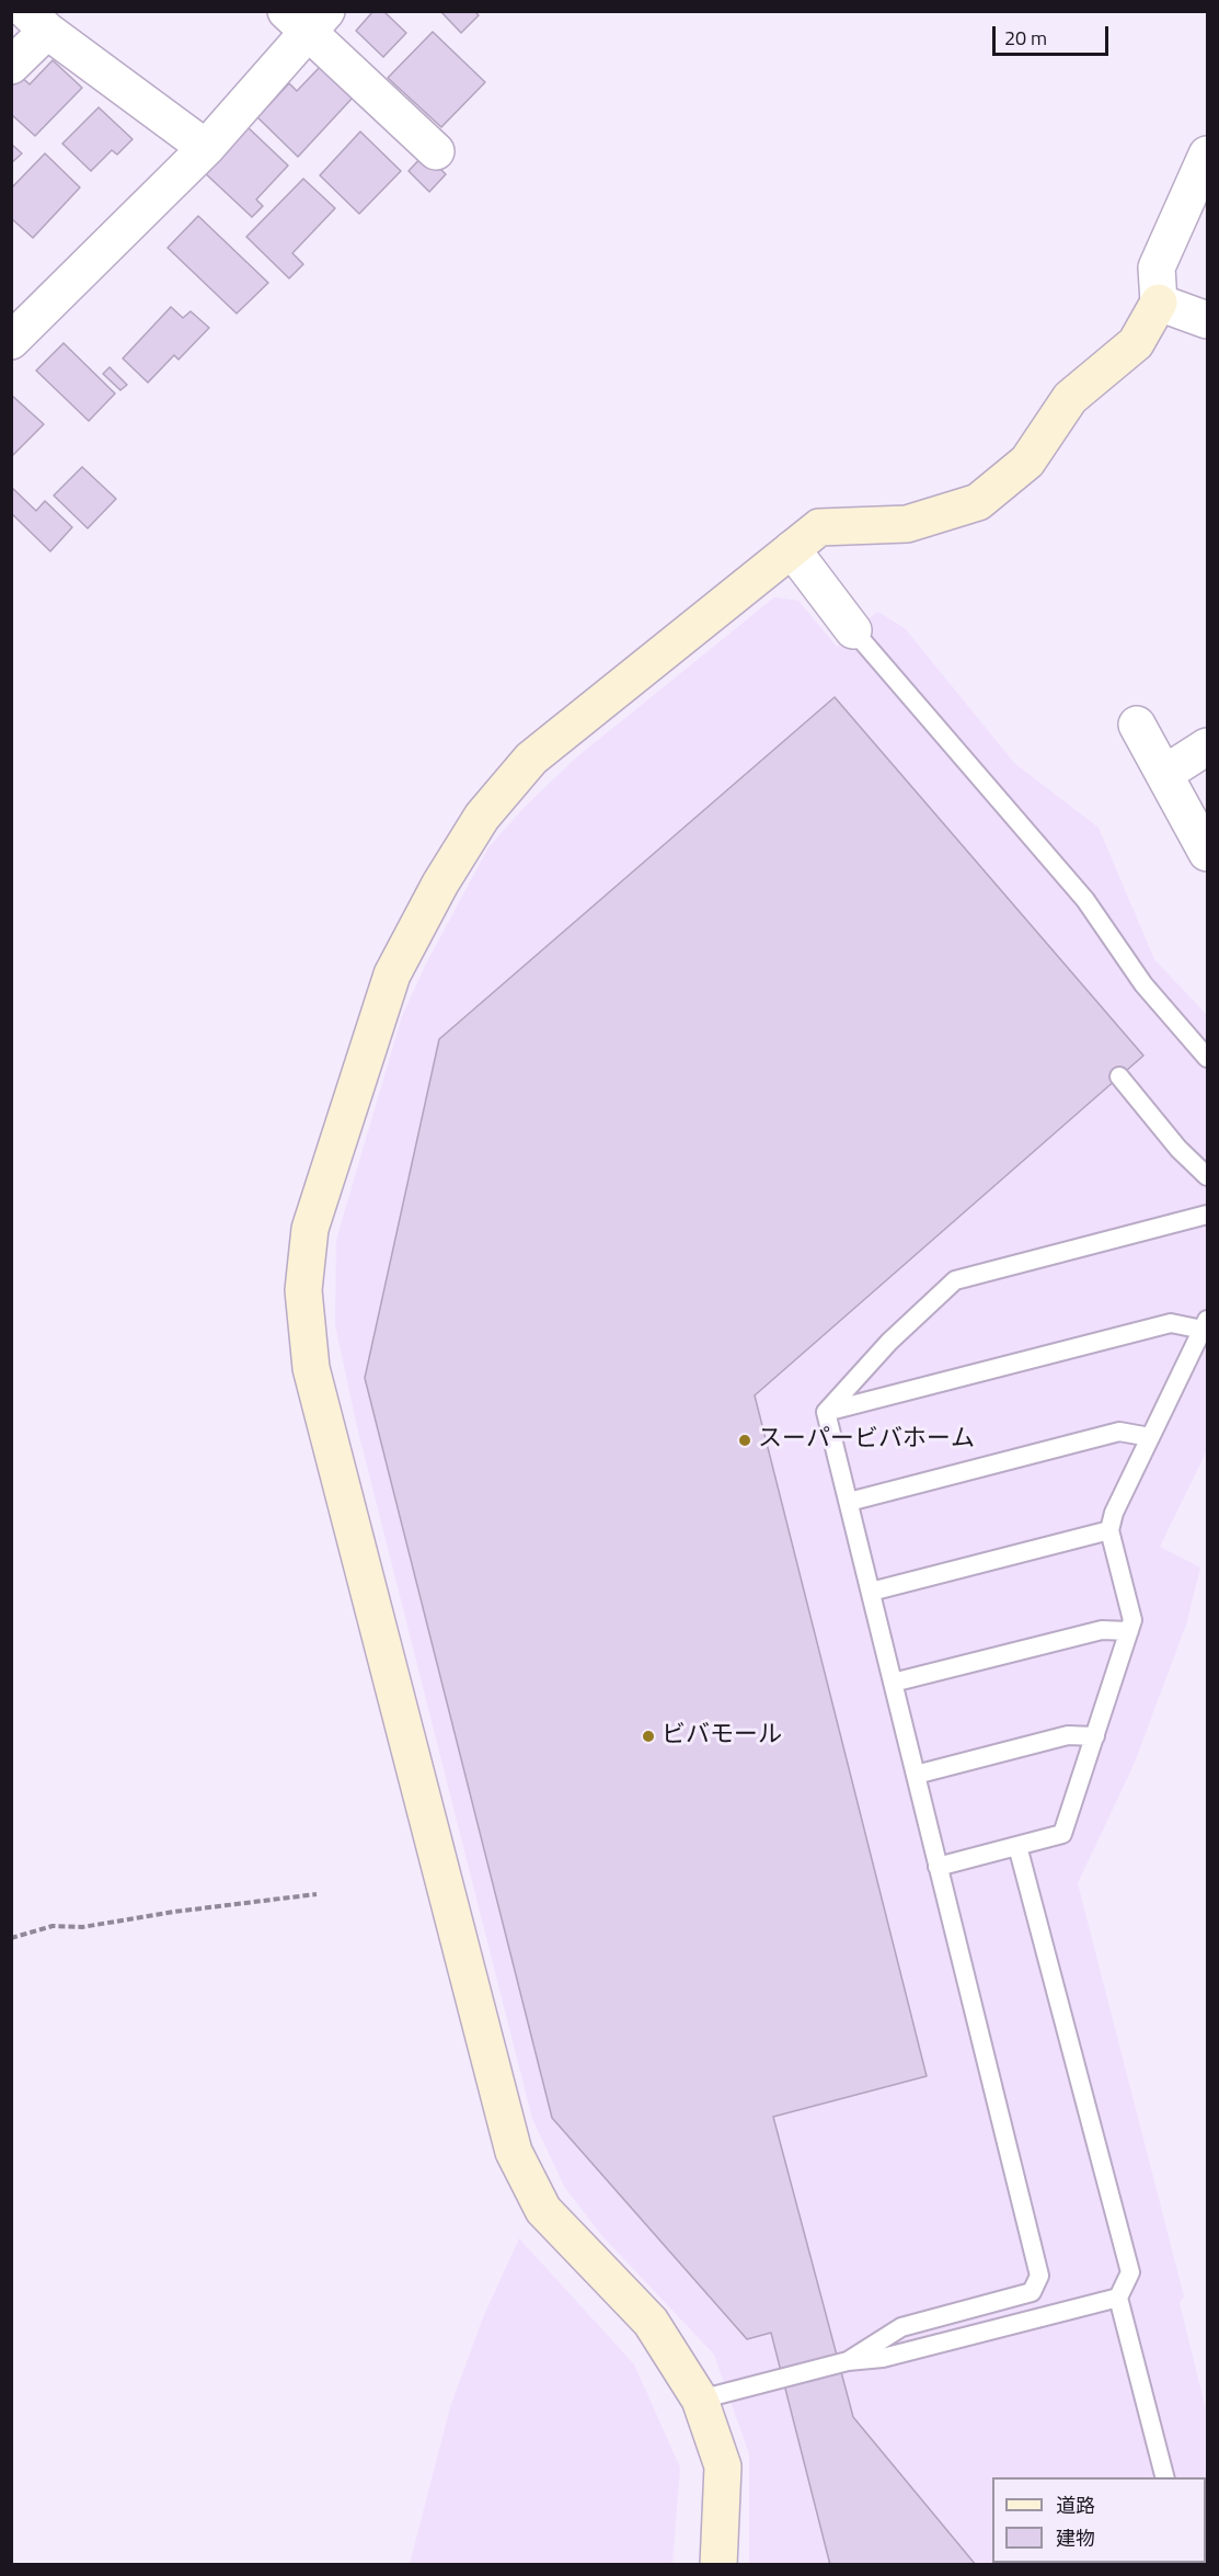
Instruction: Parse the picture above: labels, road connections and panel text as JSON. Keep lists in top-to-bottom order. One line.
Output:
{"places":["スーパービバホーム","ビバモール"],"legend":["道路","建物"],"scale_bar":"20 m"}
